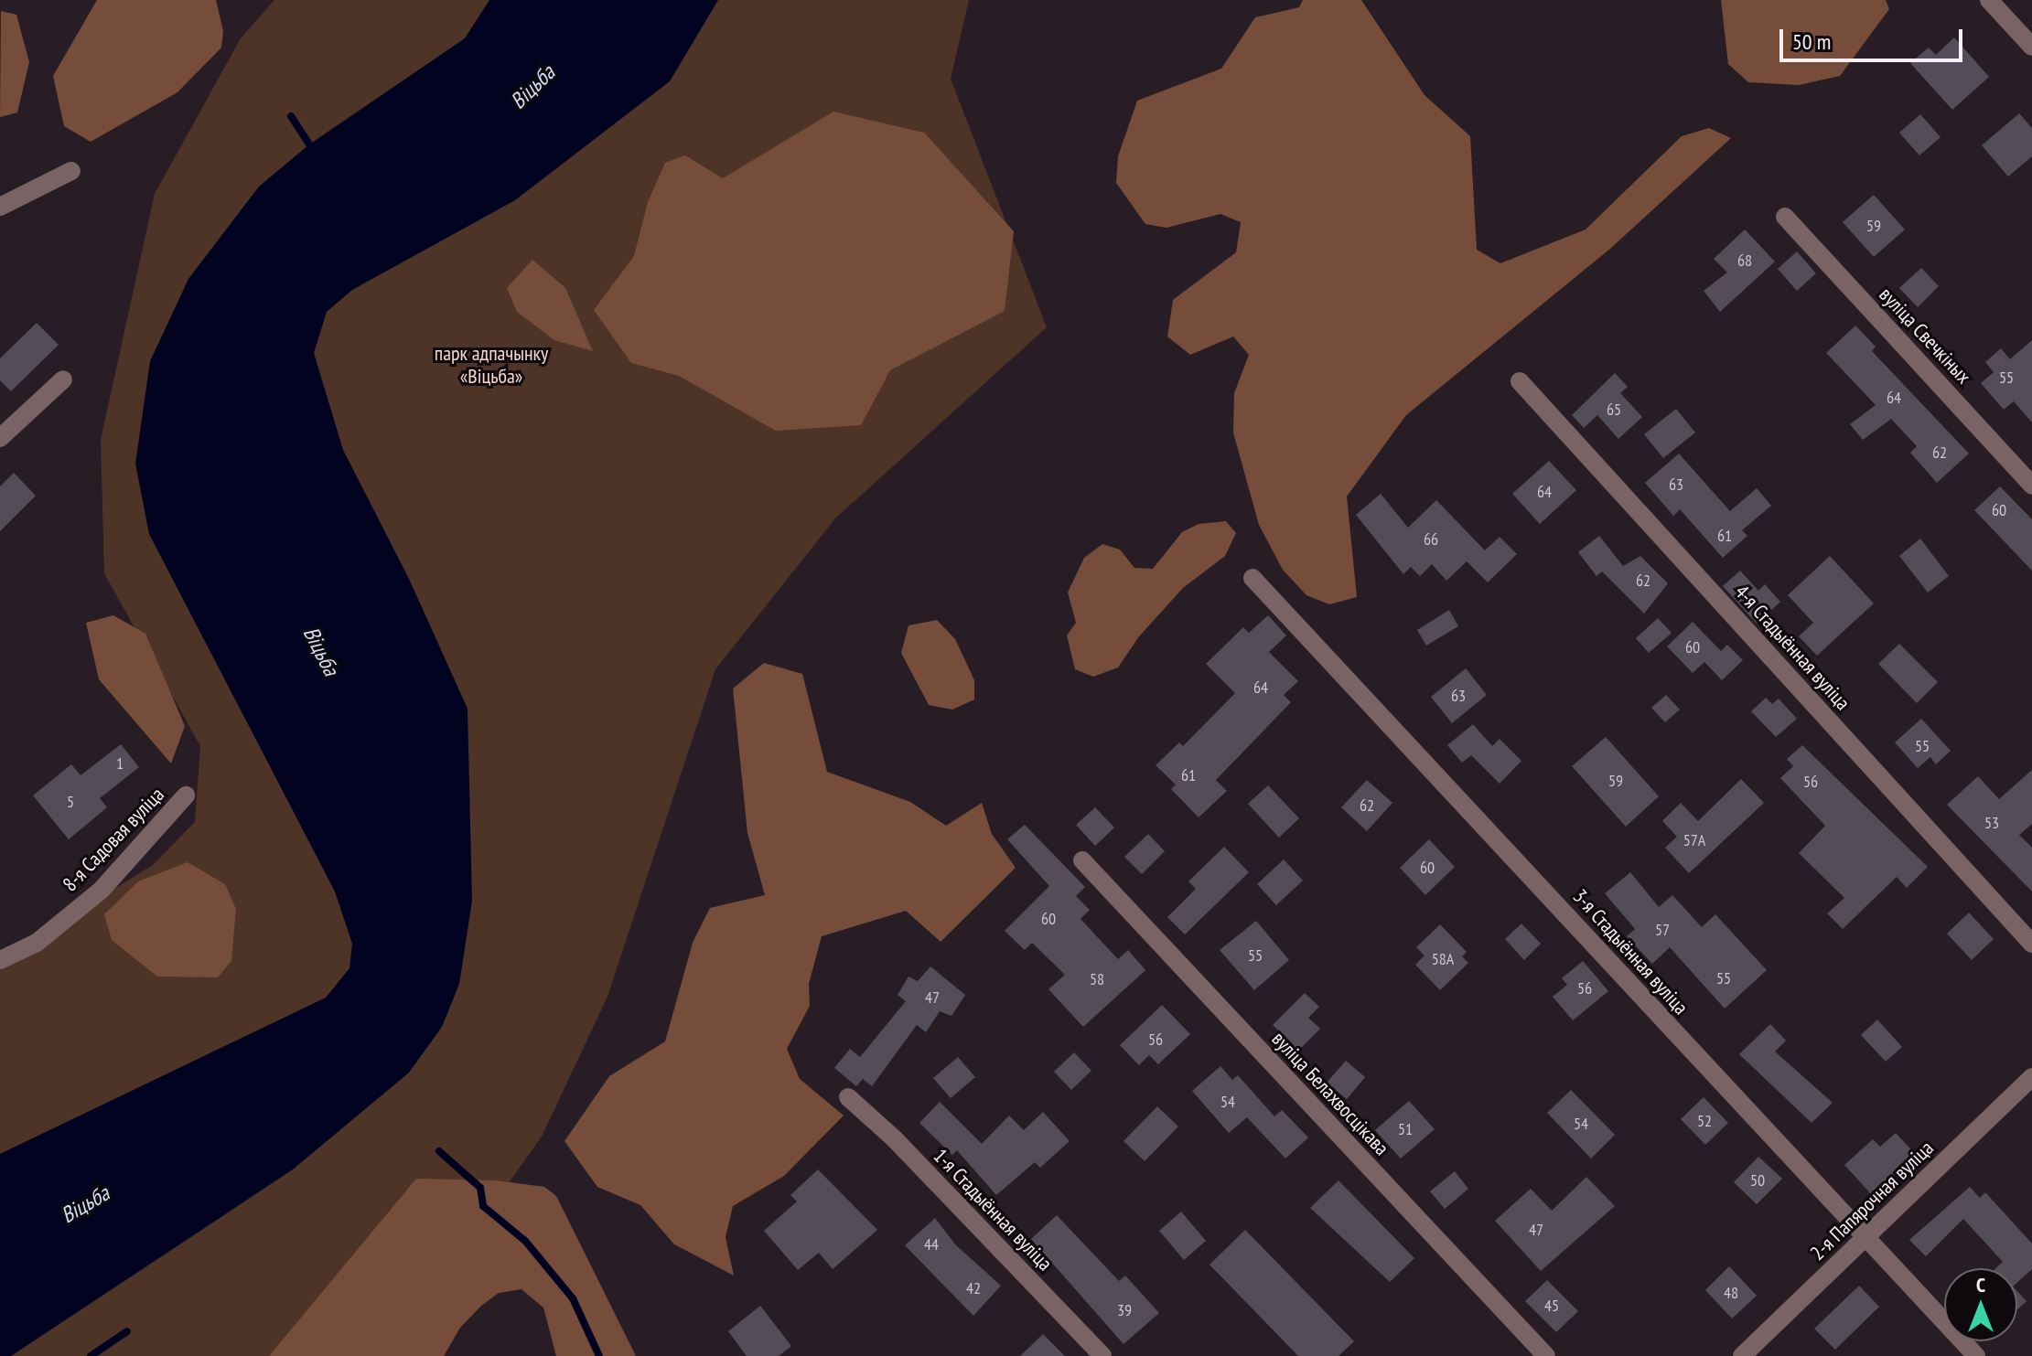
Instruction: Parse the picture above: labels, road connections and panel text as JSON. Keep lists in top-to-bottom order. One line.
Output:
{"streets":{"street":["вуліца Свечкіных","4-я Стадыённая вуліца","8-я Садовая вуліца","3-я Стадыённая вуліца","вуліца Белахвосцікава","2-я Папярочная вуліца","1-я Стадыённая вуліца"]},"crossings":[["3-я Стадыённая вуліца","2-я Папярочная вуліца"]],"water":["Віцьба"],"parks":["парк адпачынку «Віцьба»"],"house_numbers":["59","68","55","64","65","62","63","64","60","61","66","62","60","64","63","55","1","61","59","56","5","62","53","57А","60","60","57","55","58А","55","58","56","47","56","54","52","54","51","50","47","44","42","48","45","39"],"scale_bar":"50 m","north":"top"}
